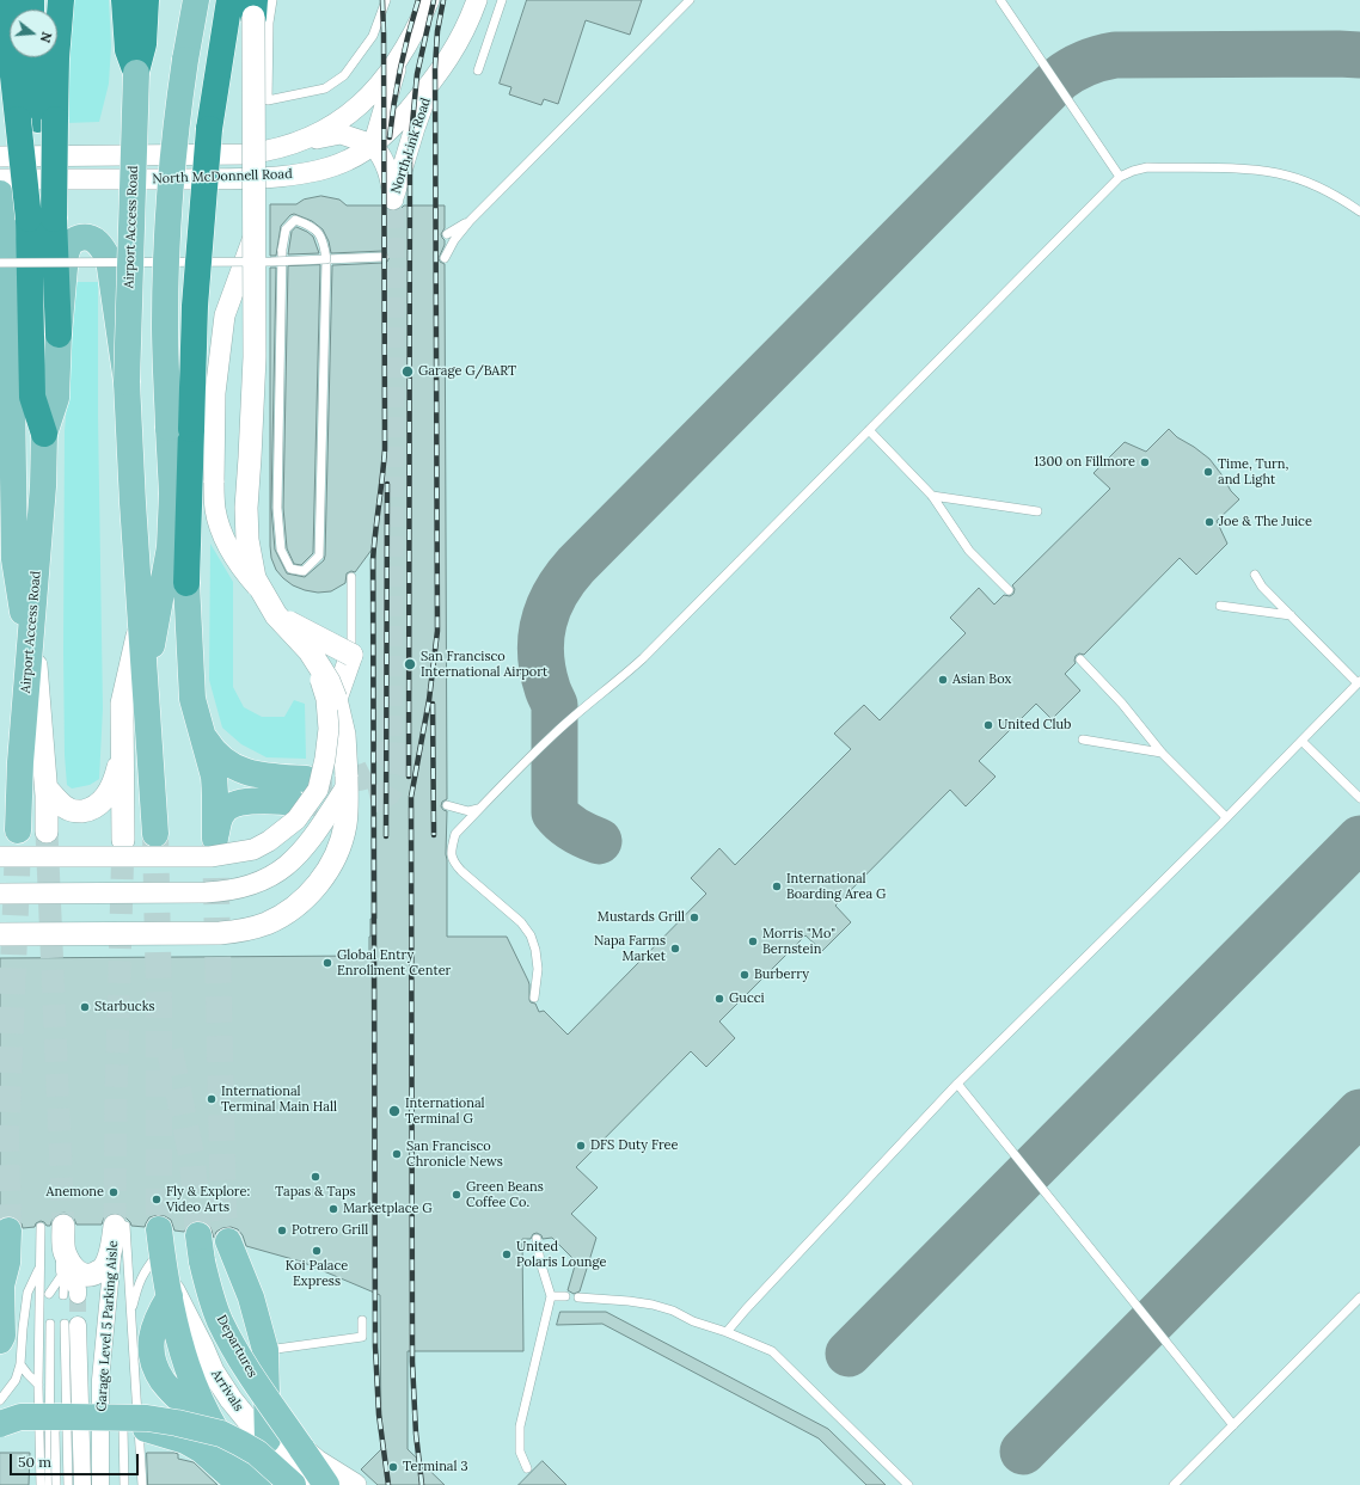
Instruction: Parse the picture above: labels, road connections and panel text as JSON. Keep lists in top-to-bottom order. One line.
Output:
{"streets":{"main road":["Airport Access Road","Departures","Arrivals"],"street":["North Link Road","North McDonnell Road","Garage Level 5 Parking Aisle"]},"crossings":[["North Link Road","North McDonnell Road"]],"places":["Garage G/BART","1300 on Fillmore","Time, Turn, and Light","Joe & The Juice","San Francisco International Airport","Asian Box","United Club","International Boarding Area G","Mustards Grill","Morris \"Mo\" Bernstein","Napa Farms Market","Global Entry Enrollment Center","Burberry","Gucci","Starbucks","International Terminal Main Hall","International Terminal G","DFS Duty Free","San Francisco Chronicle News","Tapas & Taps","Anemone","Green Beans Coffee Co.","Fly & Explore: Video Arts","Marketplace G","Potrero Grill","Koi Palace Express","United Polaris Lounge","Terminal 3"],"scale_bar":"50 m","north":"right"}
